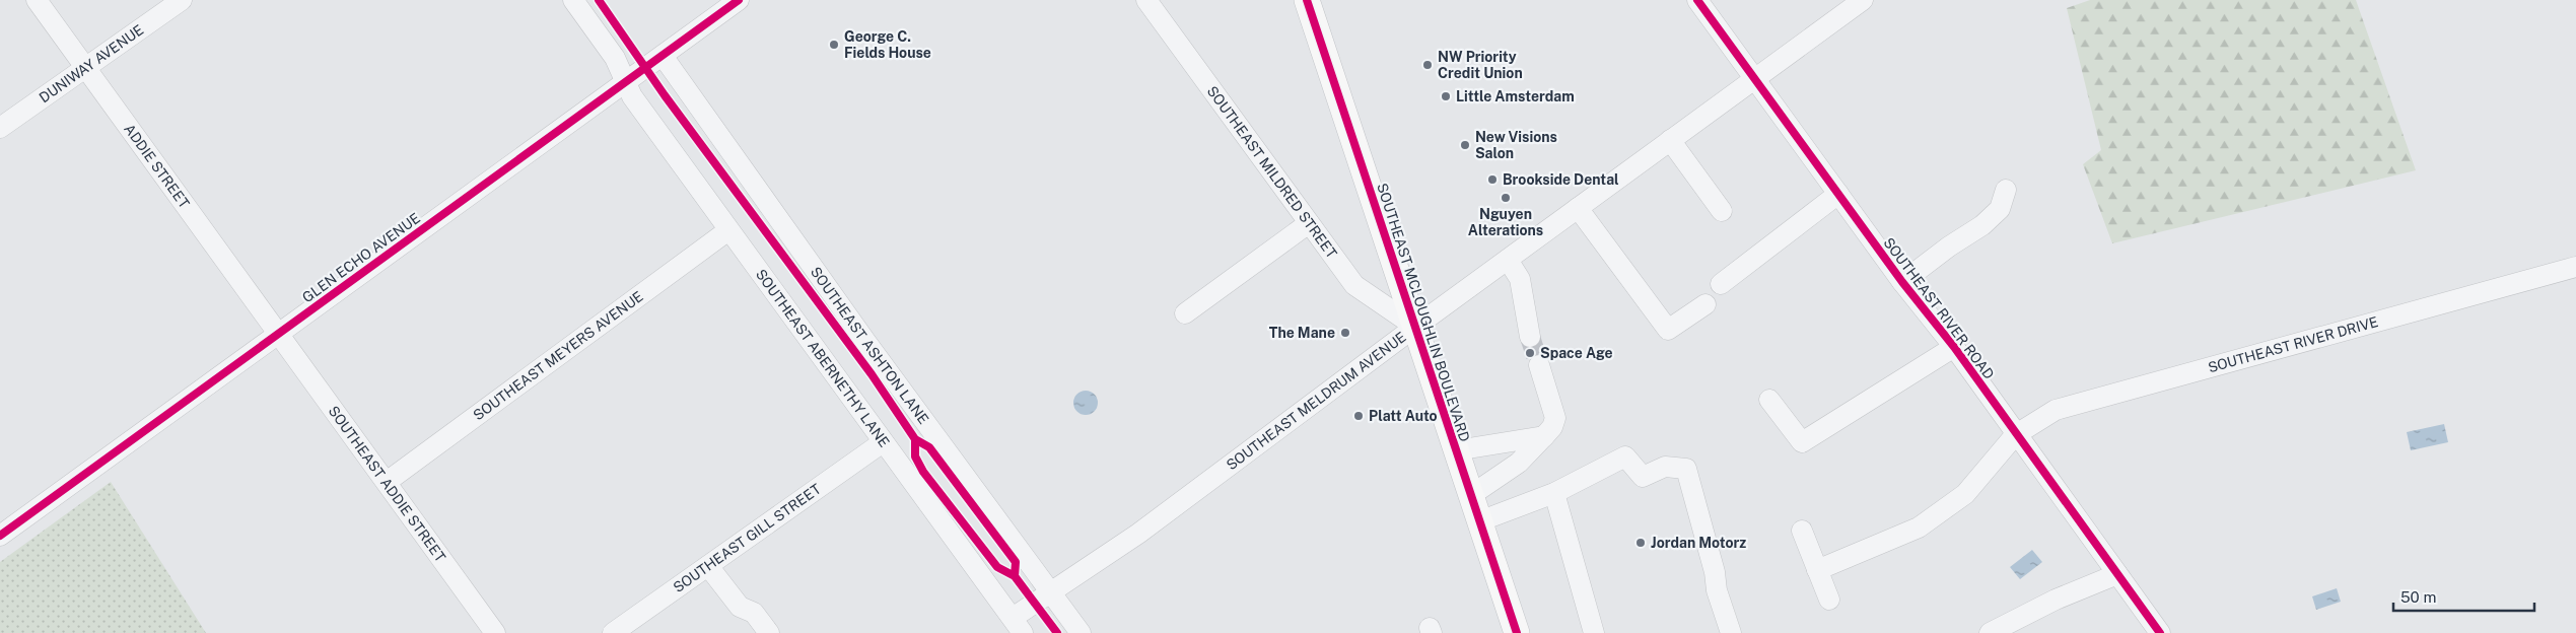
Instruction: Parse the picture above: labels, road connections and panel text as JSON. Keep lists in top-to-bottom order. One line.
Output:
{"streets":{"main road":["SOUTHEAST MCLOUGHLIN BOULEVARD"],"street":["DUNIWAY AVENUE","ADDIE STREET","SOUTHEAST MILDRED STREET","GLEN ECHO AVENUE","SOUTHEAST RIVER ROAD","SOUTHEAST RIVER DRIVE","SOUTHEAST ASHTON LANE","SOUTHEAST MEYERS AVENUE","SOUTHEAST ABERNETHY LANE","SOUTHEAST MELDRUM AVENUE","SOUTHEAST ADDIE STREET","SOUTHEAST GILL STREET"]},"crossings":[["DUNIWAY AVENUE","ADDIE STREET"],["ADDIE STREET","GLEN ECHO AVENUE"],["ADDIE STREET","SOUTHEAST ADDIE STREET"],["SOUTHEAST MILDRED STREET","SOUTHEAST MCLOUGHLIN BOULEVARD"],["SOUTHEAST MILDRED STREET","SOUTHEAST MELDRUM AVENUE"],["GLEN ECHO AVENUE","SOUTHEAST ASHTON LANE"],["GLEN ECHO AVENUE","SOUTHEAST ABERNETHY LANE"],["GLEN ECHO AVENUE","SOUTHEAST ADDIE STREET"],["SOUTHEAST RIVER ROAD","SOUTHEAST RIVER DRIVE"],["SOUTHEAST RIVER ROAD","SOUTHEAST MELDRUM AVENUE"],["SOUTHEAST MCLOUGHLIN BOULEVARD","SOUTHEAST MELDRUM AVENUE"],["SOUTHEAST ASHTON LANE","SOUTHEAST MELDRUM AVENUE"],["SOUTHEAST MEYERS AVENUE","SOUTHEAST ABERNETHY LANE"],["SOUTHEAST MEYERS AVENUE","SOUTHEAST ADDIE STREET"],["SOUTHEAST ABERNETHY LANE","SOUTHEAST MELDRUM AVENUE"],["SOUTHEAST ABERNETHY LANE","SOUTHEAST GILL STREET"]],"places":["George C. Fields House","NW Priority Credit Union","Little Amsterdam","New Visions Salon","Brookside Dental","Nguyen Alterations","The Mane","Space Age","Platt Auto","Jordan Motorz"],"scale_bar":"50 m"}
